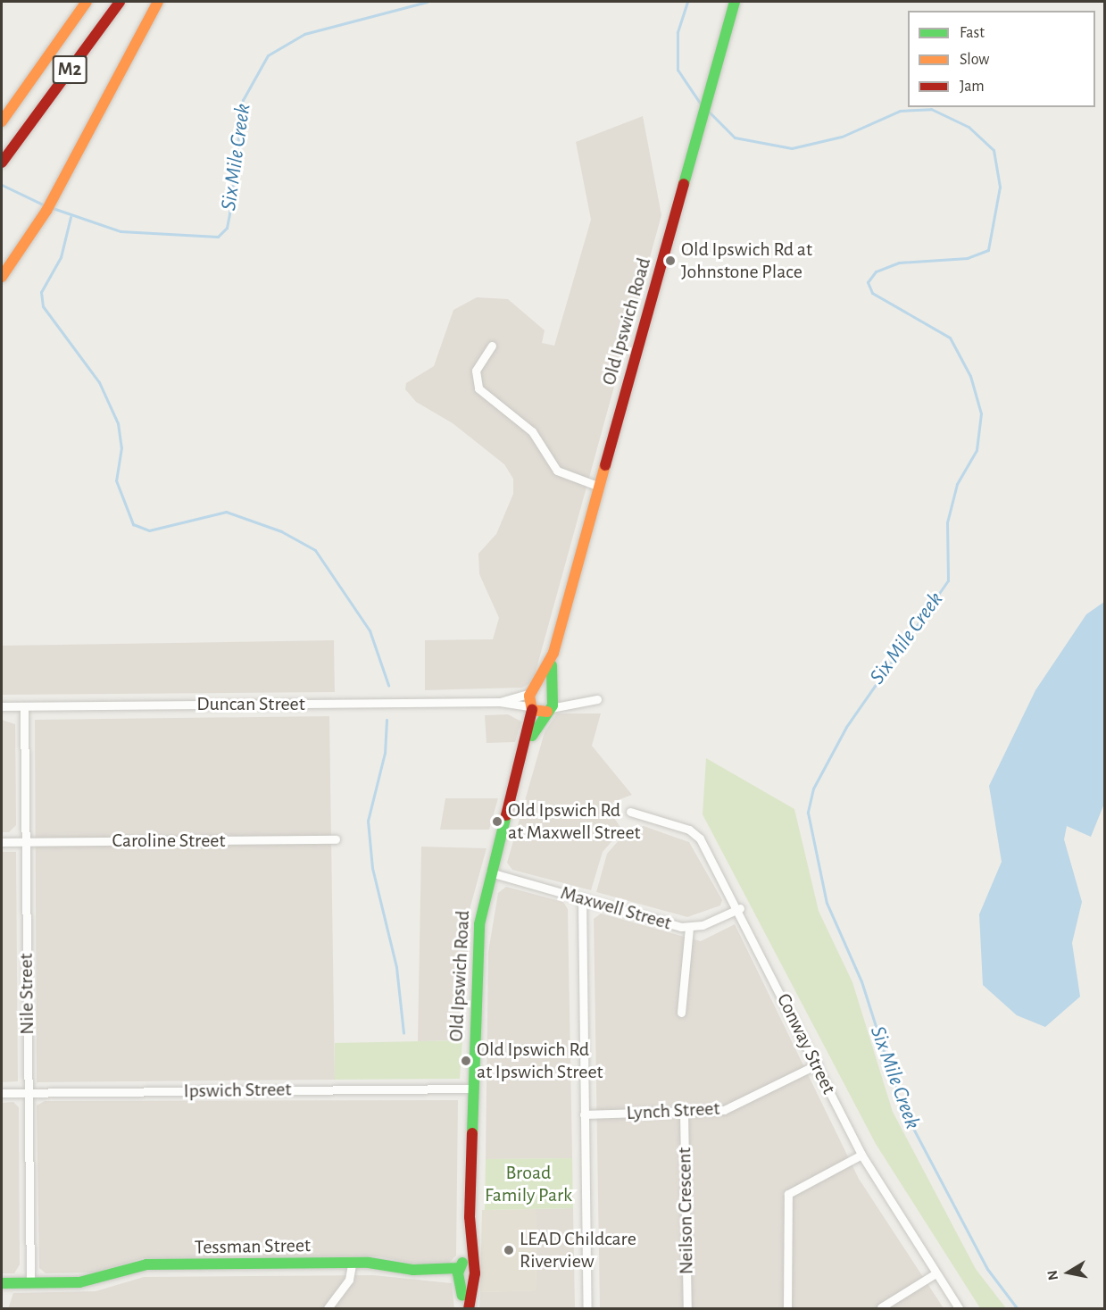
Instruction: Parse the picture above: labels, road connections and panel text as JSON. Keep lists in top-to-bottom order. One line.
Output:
{"streets":{"main road":["M2","Old Ipswich Road","Tessman Street"],"street":["Duncan Street","Caroline Street","Maxwell Street","Nile Street","Conway Street","Ipswich Street","Lynch Street","Neilson Crescent"]},"crossings":[["Old Ipswich Road","Duncan Street"],["Old Ipswich Road","Maxwell Street"],["Old Ipswich Road","Ipswich Street"],["Old Ipswich Road","Tessman Street"],["Duncan Street","Nile Street"],["Caroline Street","Nile Street"],["Maxwell Street","Conway Street"],["Nile Street","Ipswich Street"],["Nile Street","Tessman Street"],["Conway Street","Lynch Street"],["Lynch Street","Neilson Crescent"]],"water":["Six Mile Creek"],"parks":["Broad Family Park"],"places":["Old Ipswich Rd at Johnstone Place","Old Ipswich Rd at Maxwell Street","Old Ipswich Rd at Ipswich Street","LEAD Childcare Riverview"],"legend":["Fast","Slow","Jam"],"north":"left"}
